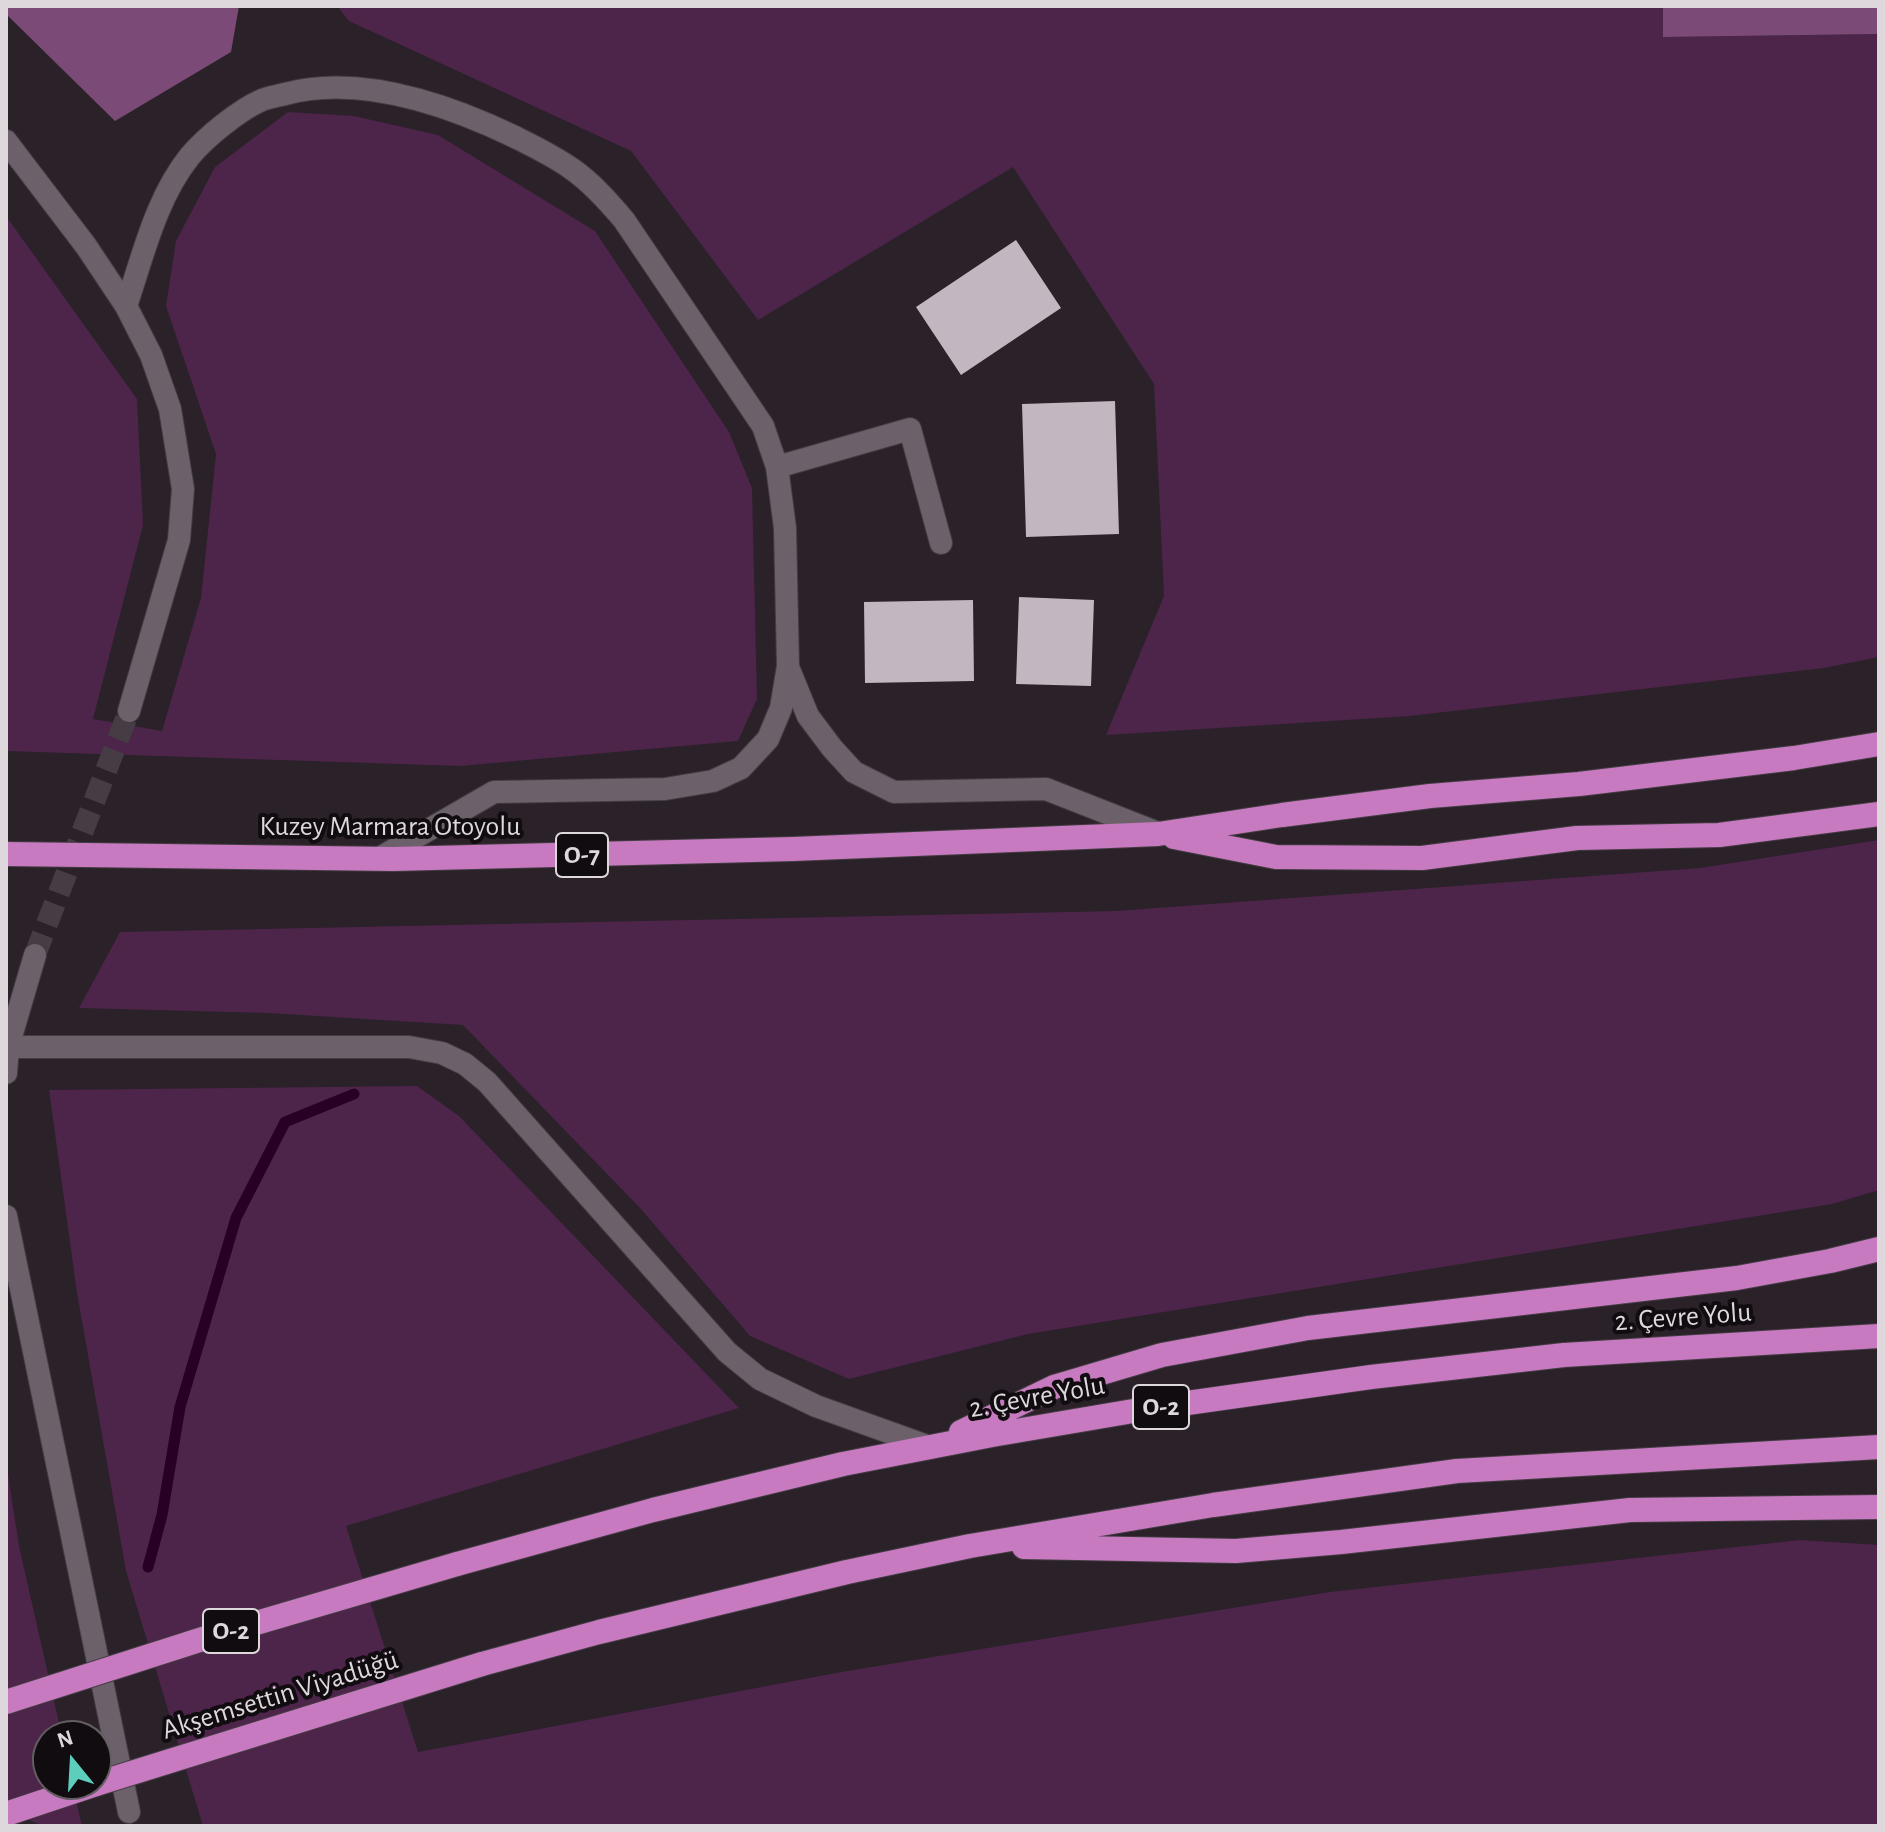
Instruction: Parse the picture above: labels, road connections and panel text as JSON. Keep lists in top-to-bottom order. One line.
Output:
{"streets":{"highway":["Kuzey Marmara Otoyolu","O-7","2. Çevre Yolu","O-2","Akşemsettin Viyadüğü"]},"north":"top"}
